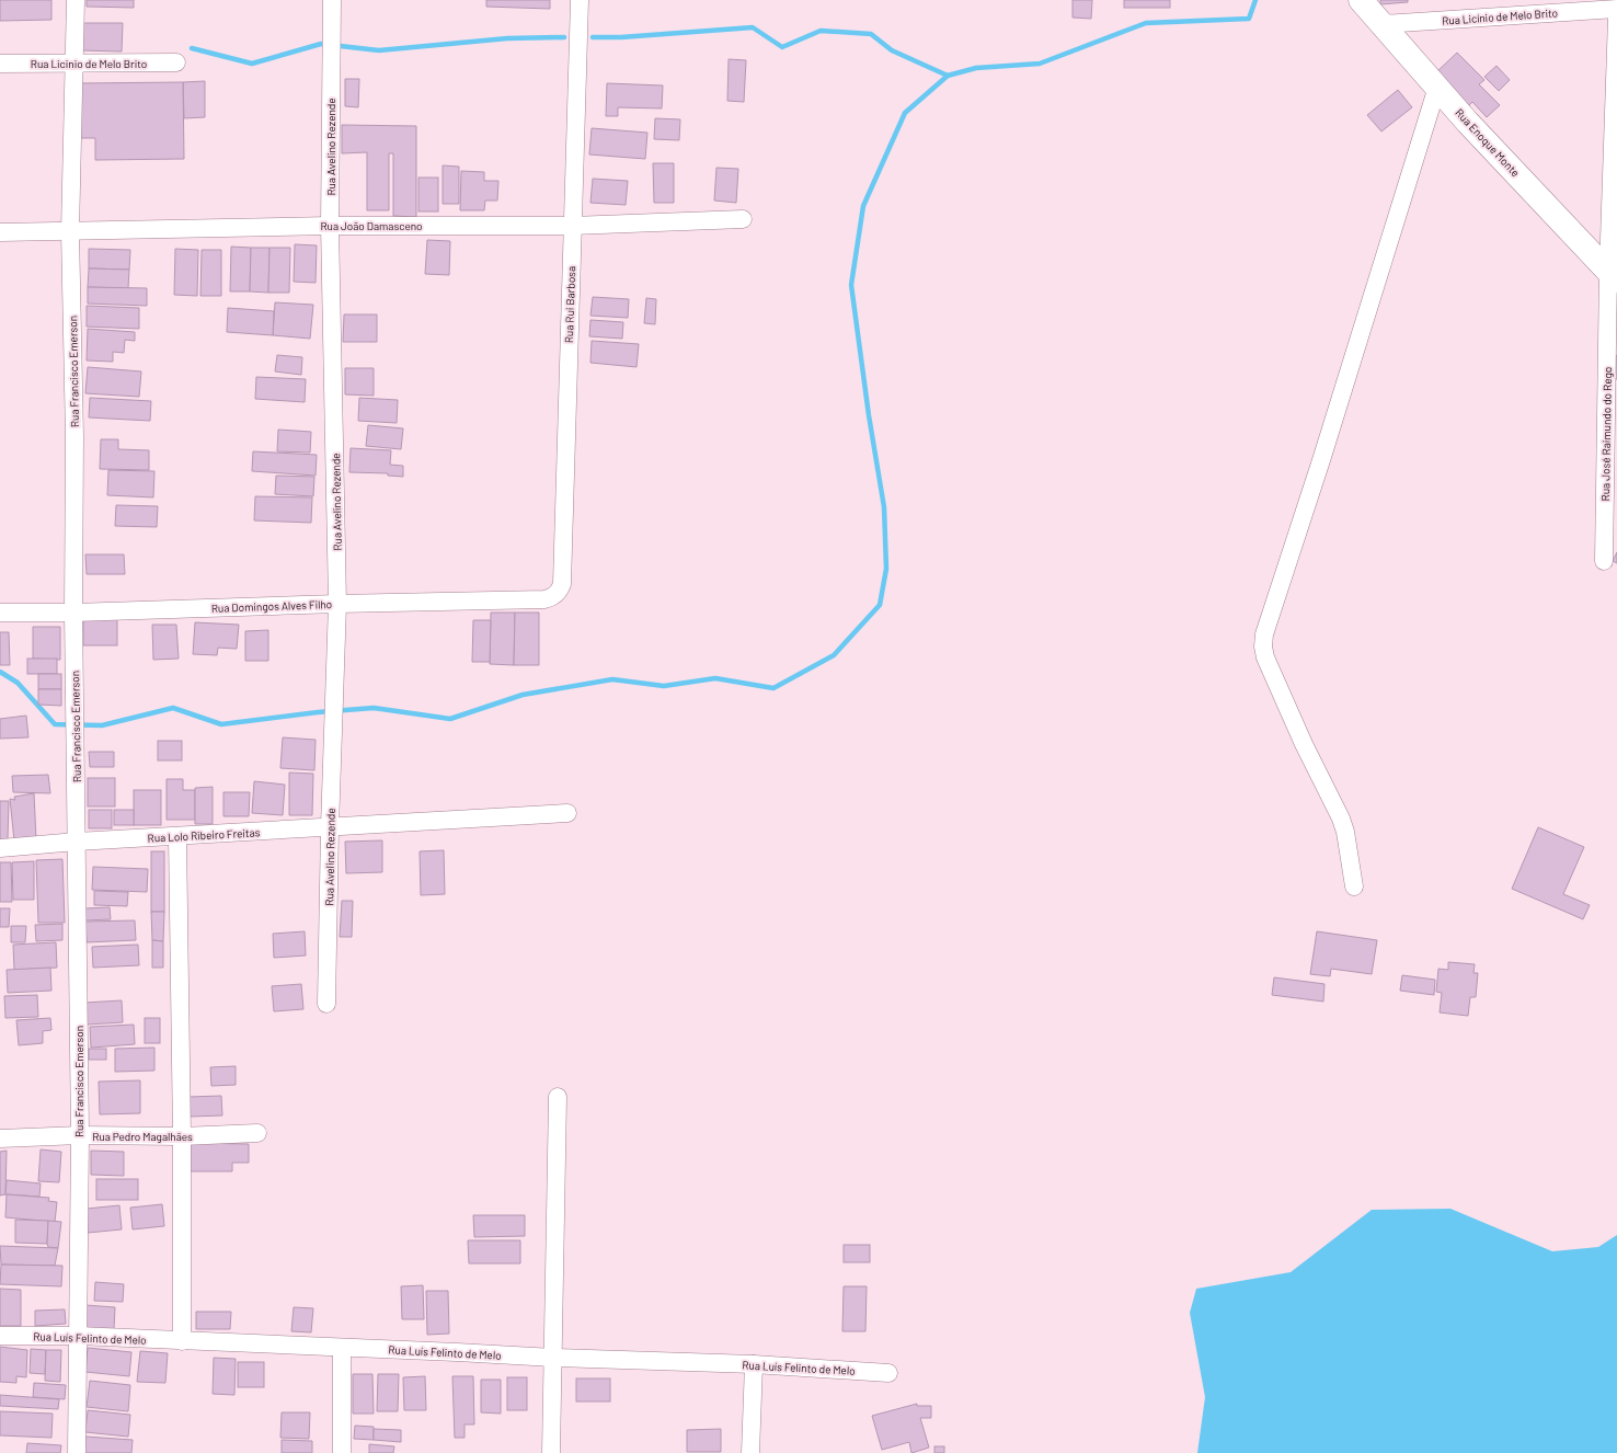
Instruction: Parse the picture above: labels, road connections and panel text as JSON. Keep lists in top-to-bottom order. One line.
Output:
{"streets":{"main road":["Rua Enoque Monte"],"street":["Rua Licínio de Melo Brito","Rua Licinio de Melo Brito","Rua Avelino Rezende","Rua João Damasceno","Rua Rui Barbosa","Rua Francisco Emerson","Rua José Raimundo do Rego","Rua Domingos Alves Filho","Rua Lolo Ribeiro Freitas","Rua Pedro Magalhães","Rua Luís Felinto de Melo"]},"crossings":[["Rua Licínio de Melo Brito","Rua Enoque Monte"],["Rua Licinio de Melo Brito","Rua Francisco Emerson"],["Rua Enoque Monte","Rua José Raimundo do Rego"],["Rua Avelino Rezende","Rua João Damasceno"],["Rua Avelino Rezende","Rua Domingos Alves Filho"],["Rua Avelino Rezende","Rua Lolo Ribeiro Freitas"],["Rua João Damasceno","Rua Rui Barbosa"],["Rua João Damasceno","Rua Francisco Emerson"],["Rua Rui Barbosa","Rua Domingos Alves Filho"],["Rua Francisco Emerson","Rua Domingos Alves Filho"],["Rua Francisco Emerson","Rua Lolo Ribeiro Freitas"],["Rua Francisco Emerson","Rua Pedro Magalhães"],["Rua Francisco Emerson","Rua Luís Felinto de Melo"]]}
